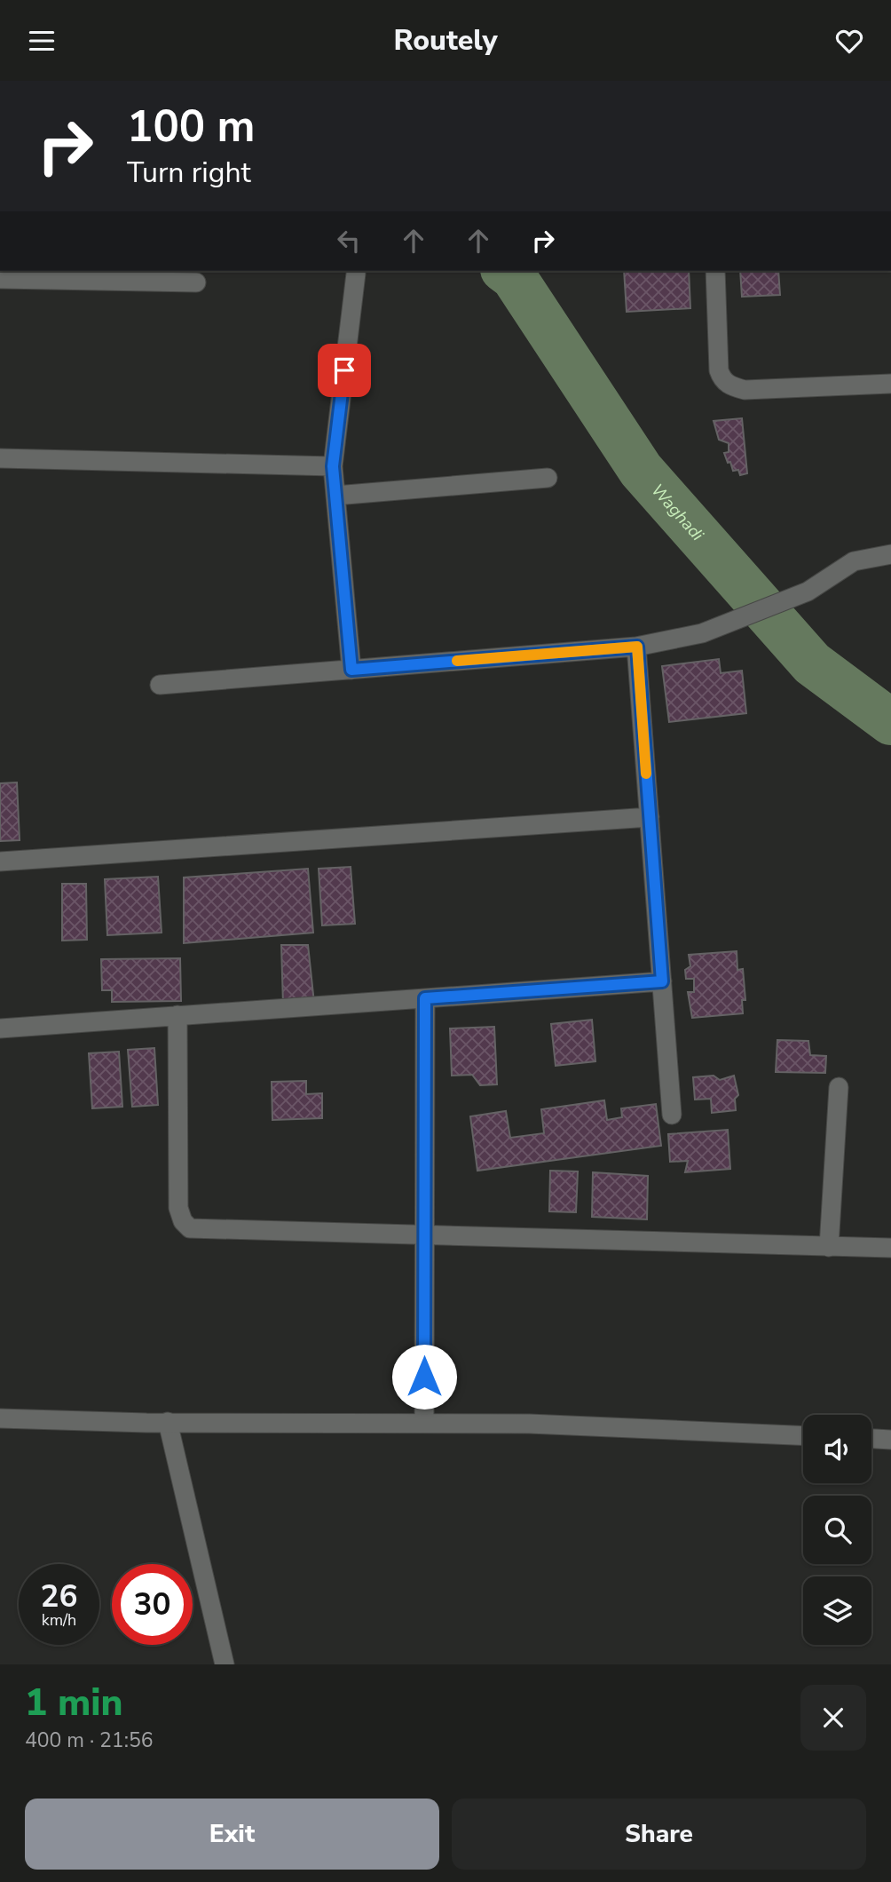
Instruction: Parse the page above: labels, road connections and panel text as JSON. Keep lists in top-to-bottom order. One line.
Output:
{"water":["Waghadi"],"page":{"header":"Routely","turn":["100 m","Turn right"],"speed":"26 km/h","limit":"30","heading":["1 min","400 m · 21:56"],"buttons":["Exit","Share"]}}
